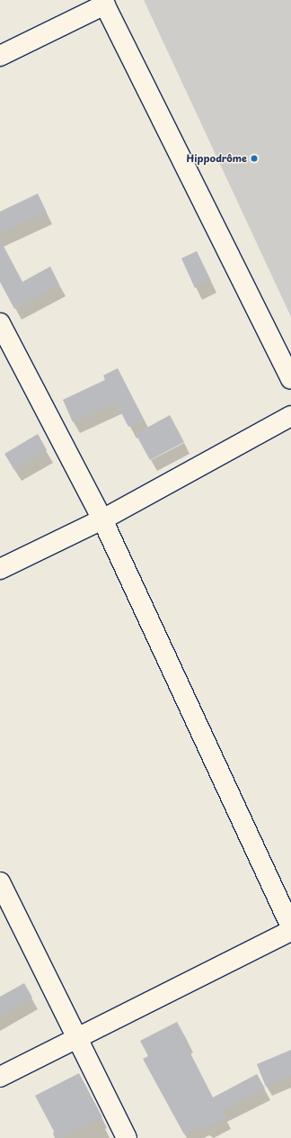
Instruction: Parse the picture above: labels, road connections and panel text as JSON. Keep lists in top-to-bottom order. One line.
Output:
{"places":["Hippodrôme"]}
